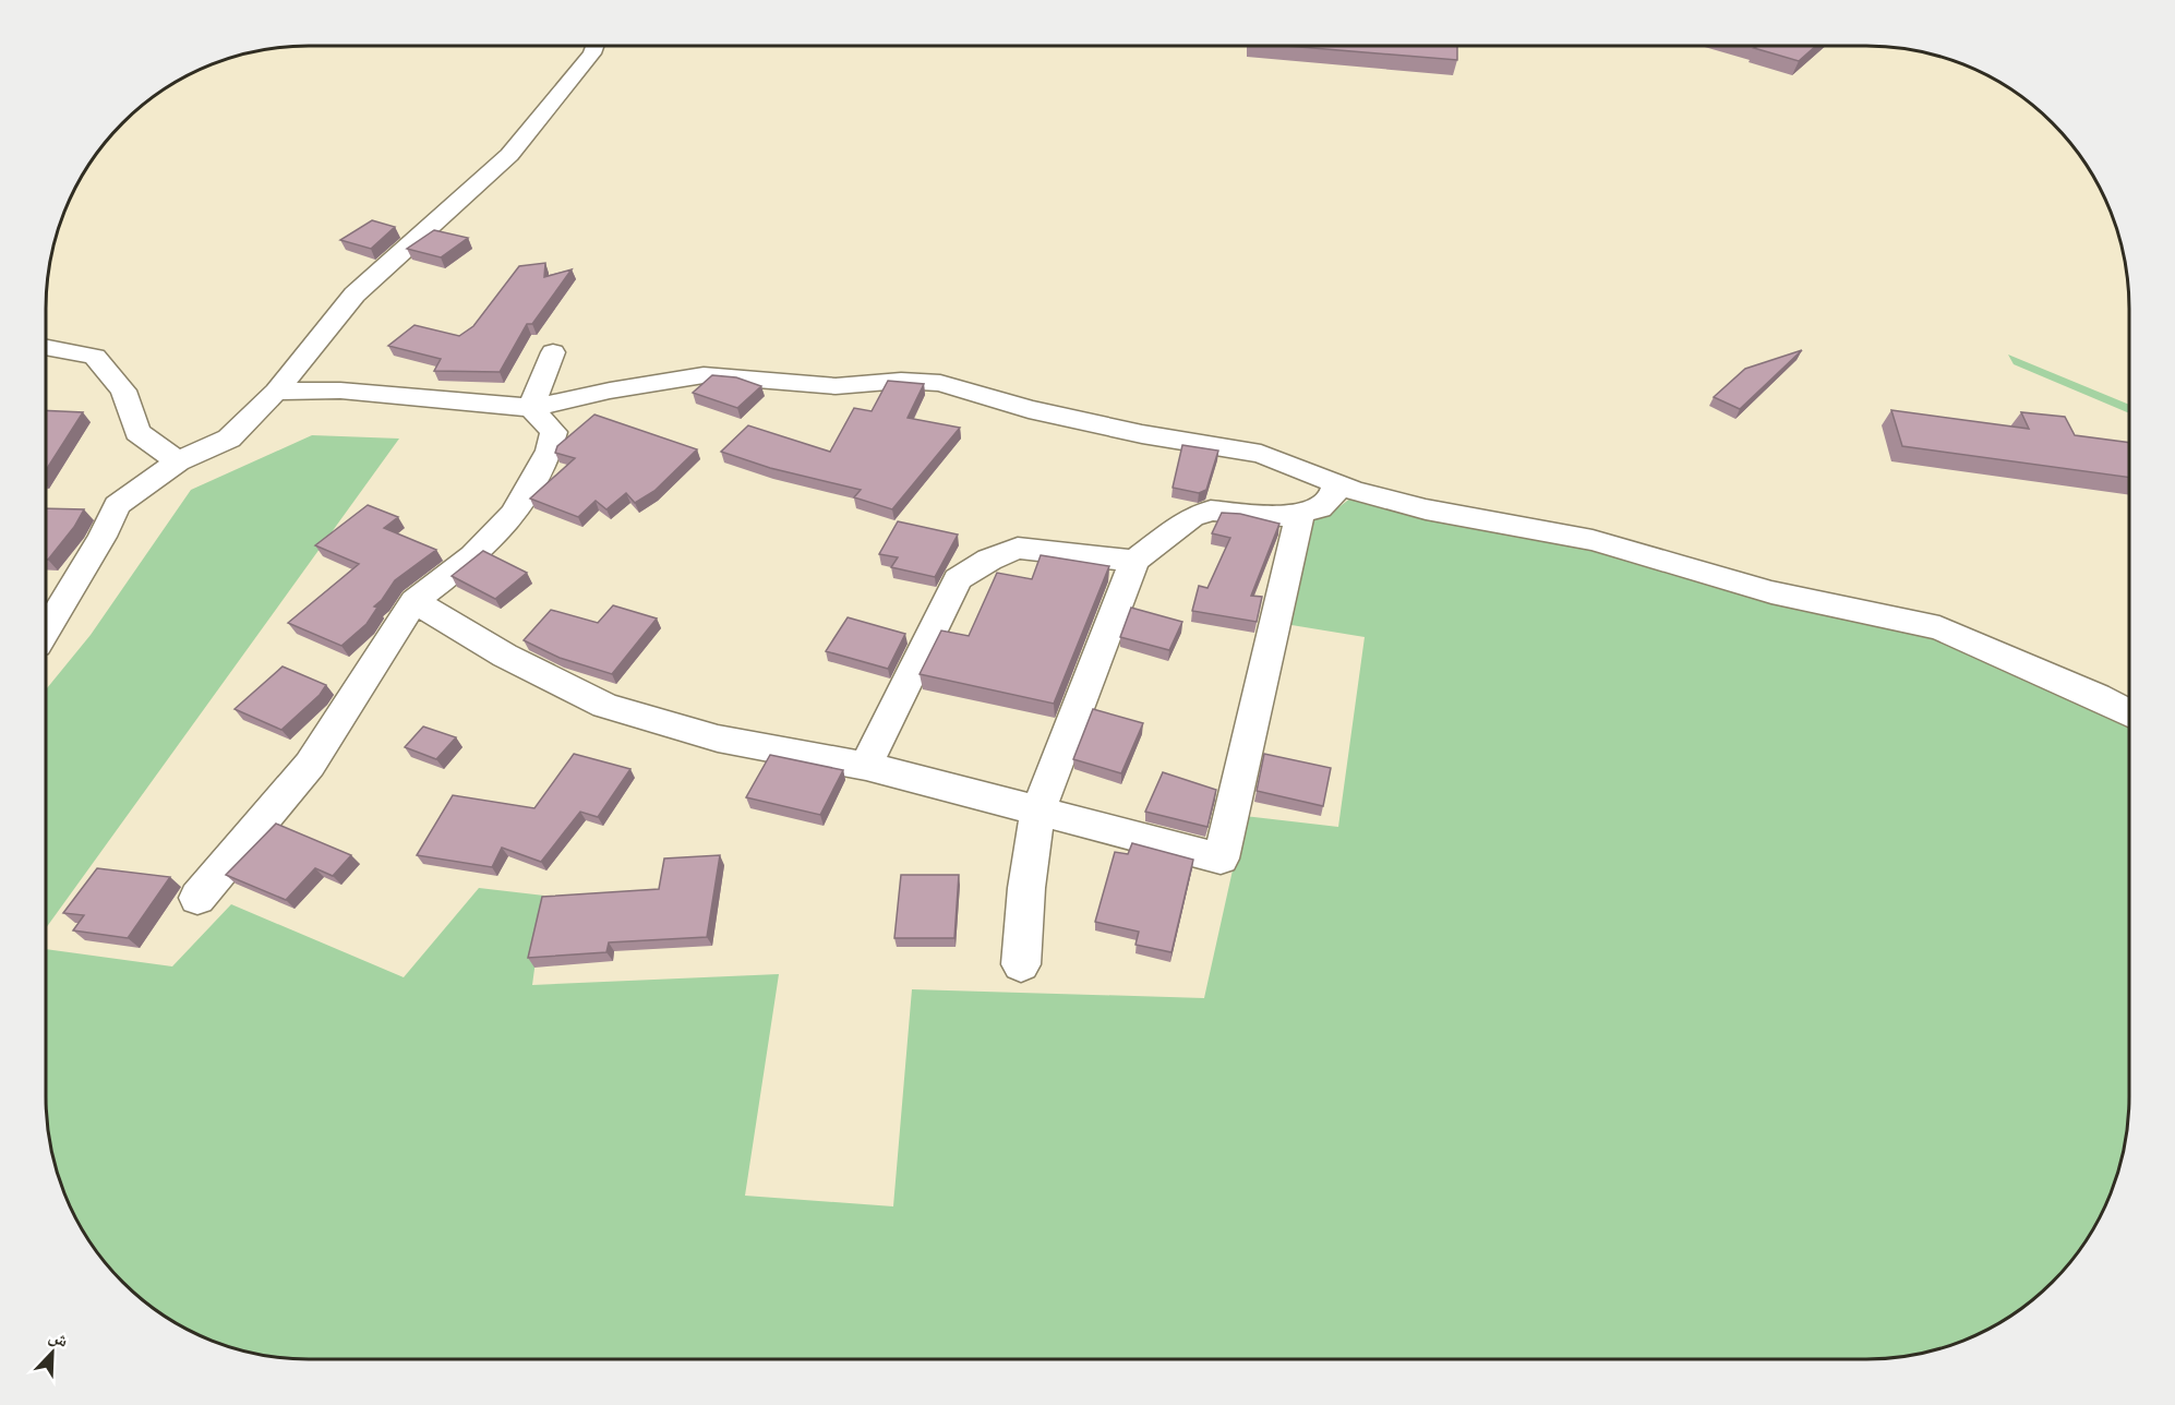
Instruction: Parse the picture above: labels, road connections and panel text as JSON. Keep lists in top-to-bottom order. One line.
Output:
{"north":"top right"}
